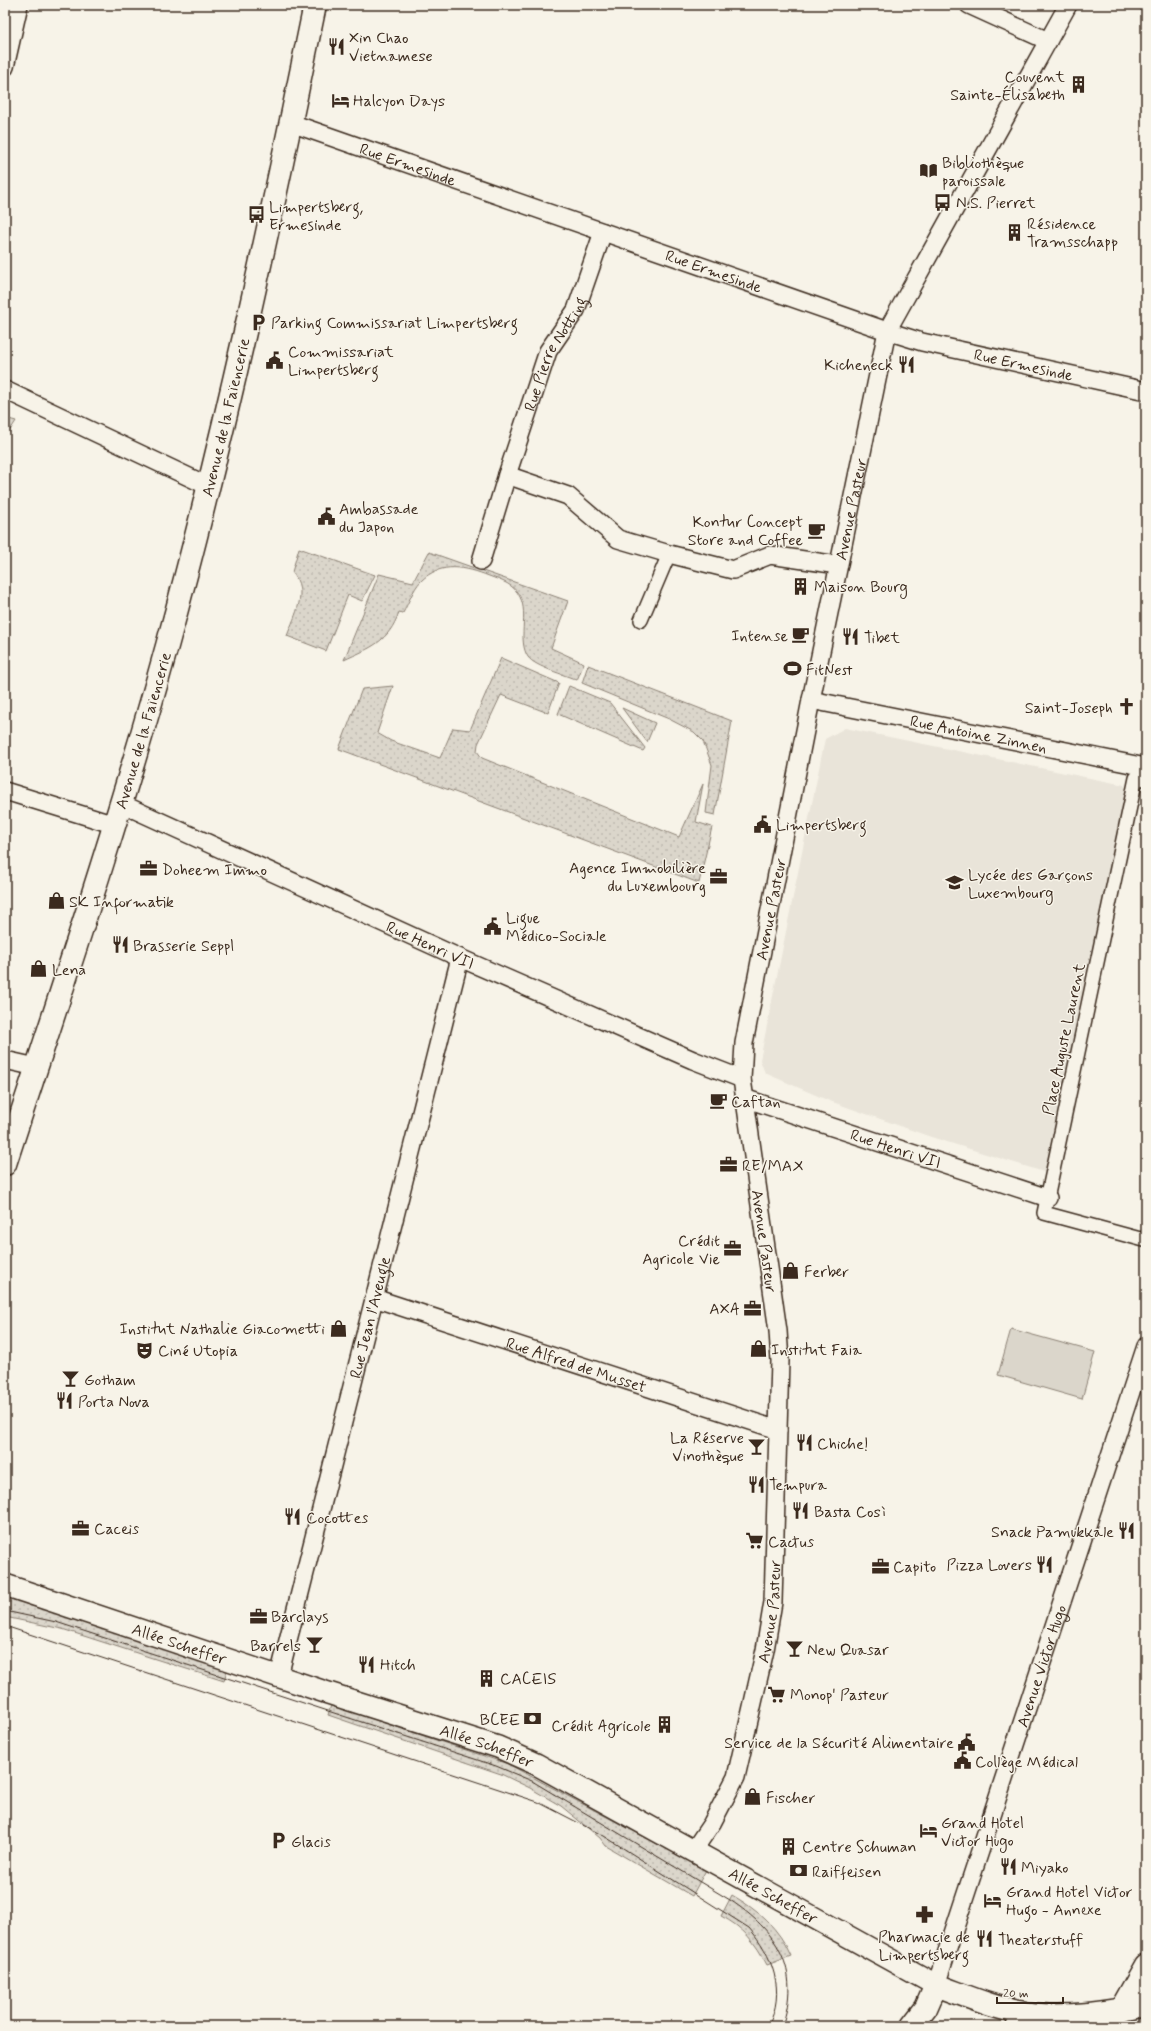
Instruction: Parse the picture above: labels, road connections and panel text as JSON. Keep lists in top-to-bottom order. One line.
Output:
{"streets":{"main road":["Avenue de la Faïencerie"],"street":["Rue Ermesinde","Rue Pierre Notting","Avenue Pasteur","Rue Antoine Zinnen","Rue Henri VII","Place Auguste Laurent","Rue Jean l'Aveugle","Rue Alfred de Musset","Allée Scheffer","Avenue Victor Hugo"]},"crossings":[["Rue Ermesinde","Rue Pierre Notting"],["Rue Ermesinde","Avenue de la Faïencerie"],["Rue Ermesinde","Avenue Pasteur"],["Avenue de la Faïencerie","Rue Henri VII"],["Avenue Pasteur","Rue Antoine Zinnen"],["Avenue Pasteur","Rue Henri VII"],["Avenue Pasteur","Rue Alfred de Musset"],["Avenue Pasteur","Allée Scheffer"],["Rue Henri VII","Place Auguste Laurent"],["Rue Henri VII","Rue Jean l'Aveugle"],["Rue Jean l'Aveugle","Rue Alfred de Musset"],["Rue Jean l'Aveugle","Allée Scheffer"],["Allée Scheffer","Avenue Victor Hugo"]],"places":{"restaurant":["Xin Chao Vietnamese","Kicheneck","Tibet","Brasserie Seppl","Porta Nova","Chiche!","Tempura","Basta Così","Cocottes","Snack Pamukkale","Pizza Lovers","Hitch","Miyako","Theaterstuff"],"building":["Couvent Sainte-Élisabeth","Résidence Tramsschapp","Maison Bourg","CACEIS","Crédit Agricole","Centre Schuman"],"hotel":["Halcyon Days","Grand Hotel Victor Hugo","Grand Hotel Victor Hugo - Annexe"],"library":["Bibliothèque paroissale"],"bus stop":["N.S. Pierret","Limpertsberg, Ermesinde"],"parking":["Parking Commissariat Limpertsberg","Glacis"],"public building":["Commissariat Limpertsberg","Ambassade du Japon","Limpertsberg","Ligue Médico-Sociale","Service de la Sécurité Alimentaire","Collège Médical"],"cafe":["Kontur Concept Store and Coffee","Intense","Caftan"],"sports":["FitNest"],"church":["Saint-Joseph"],"office":["Doheem Immo","Agence Immobilière du Luxembourg","RE/MAX","Crédit Agricole Vie","AXA","Caceis","Capito","Barclays"],"school or university":["Lycée des Garçons Luxembourg"],"shop":["SK Informatik","Lena","Ferber","Institut Nathalie Giacometti","Institut Faia","Fischer"],"theatre":["Ciné Utopia"],"bar":["Gotham","La Réserve Vinothèque","Barrels","New Quasar"],"supermarket":["Cactus","Monop' Pasteur"],"bank":["BCEE","Raiffeisen"],"pharmacy":["Pharmacie de Limpertsberg"]},"scale_bar":"20 m"}
